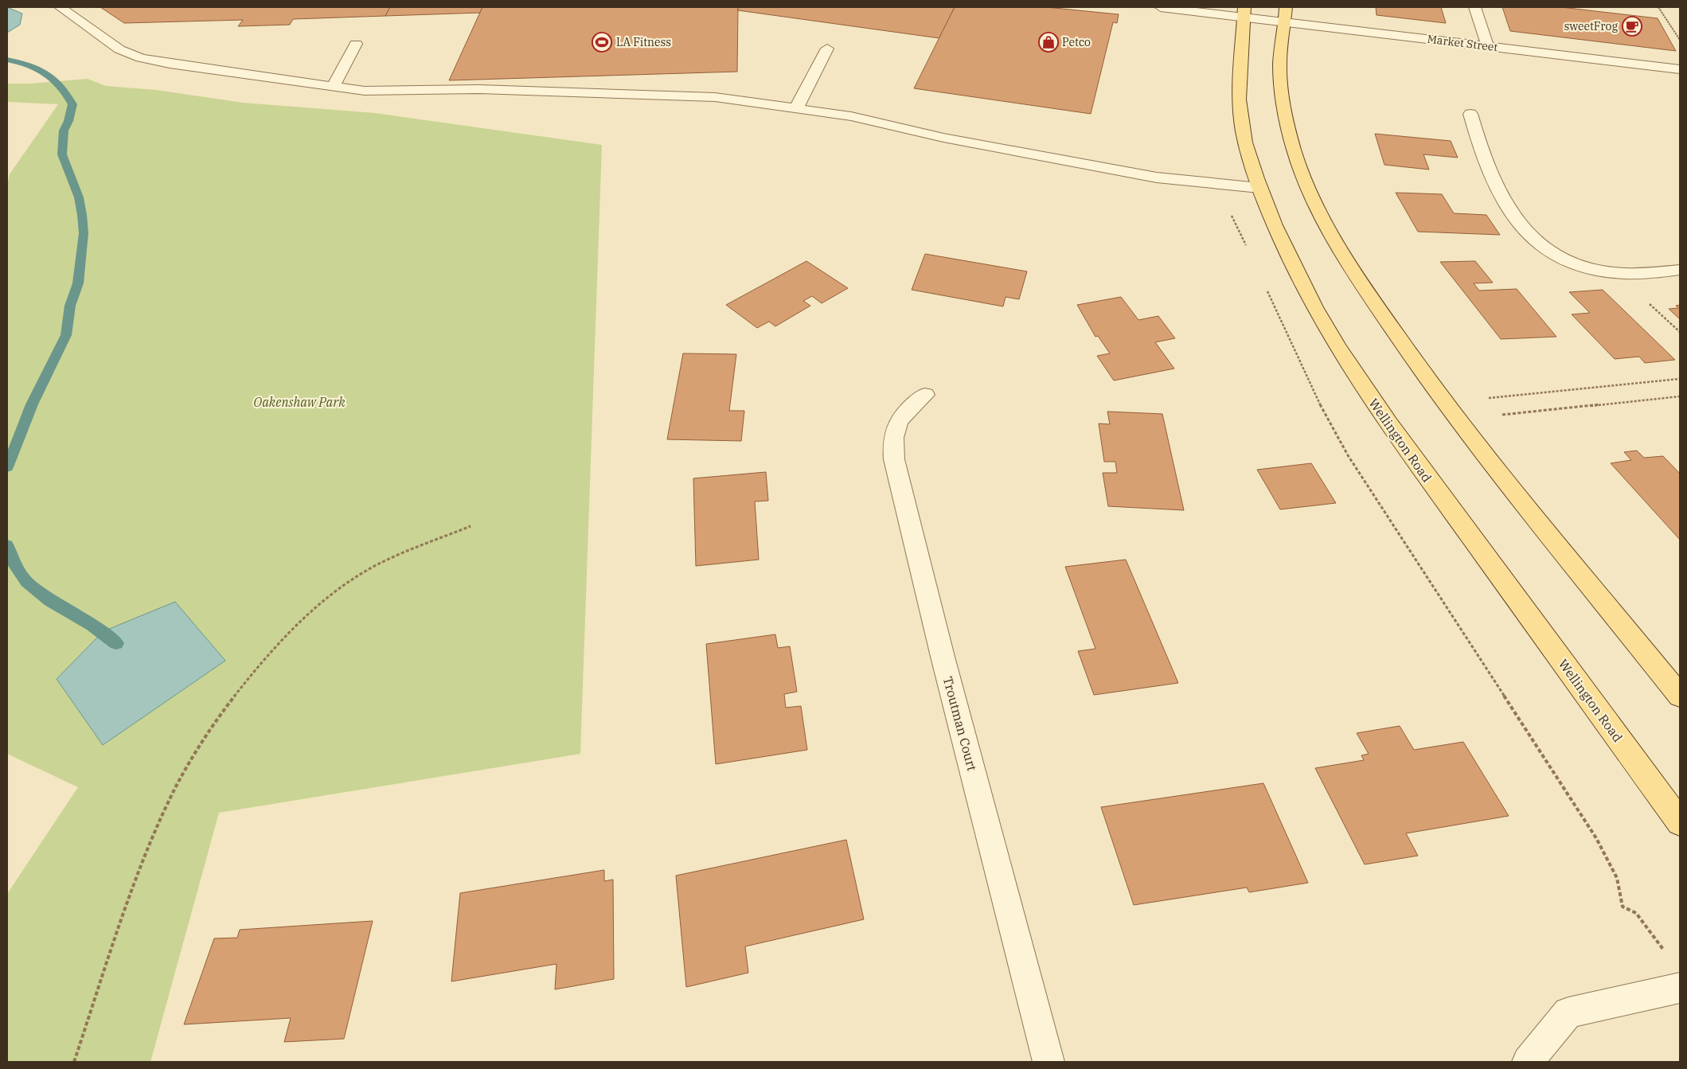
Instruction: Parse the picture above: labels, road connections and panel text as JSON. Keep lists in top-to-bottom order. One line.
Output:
{"streets":{"main road":["Wellington Road"],"street":["Market Street","Troutman Court"]},"crossings":[["Market Street","Wellington Road"]],"parks":["Oakenshaw Park"],"places":{"cafe":["sweetFrog"],"sports":["LA Fitness"],"shop":["Petco"]}}
